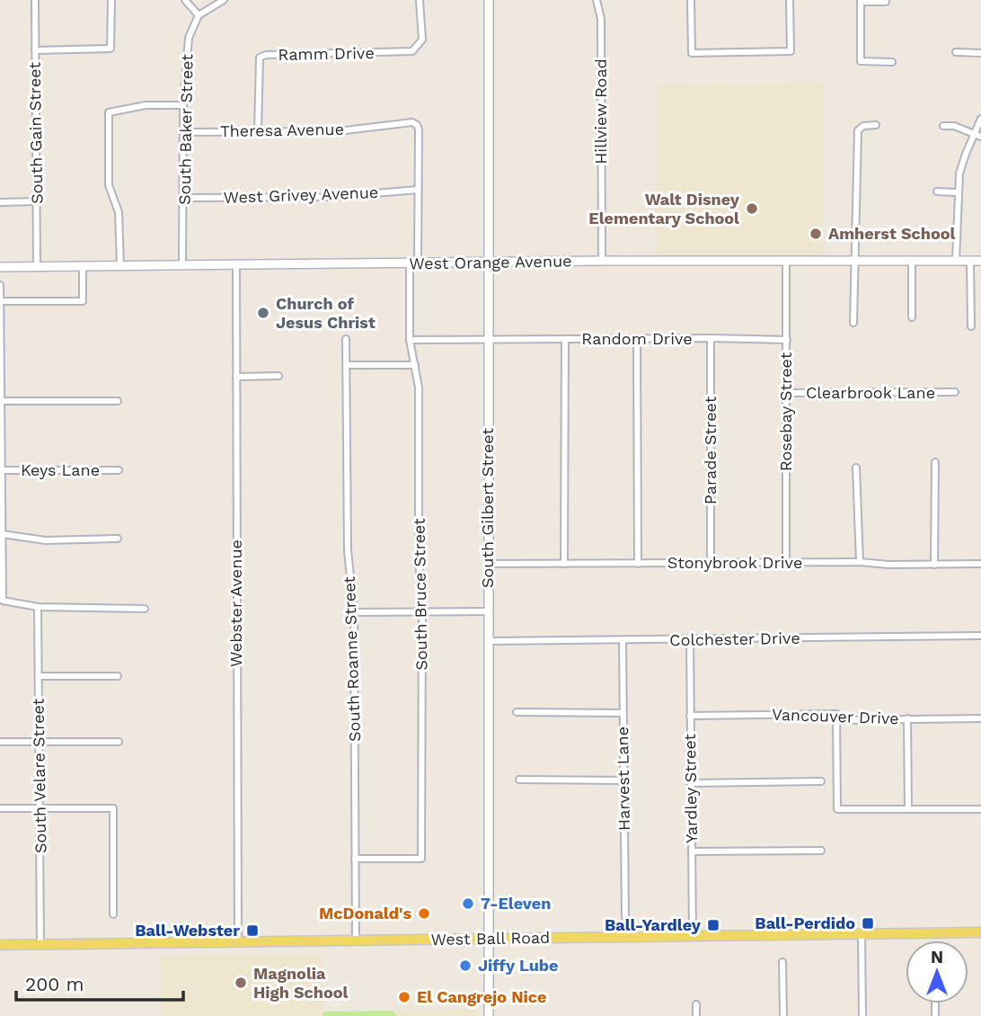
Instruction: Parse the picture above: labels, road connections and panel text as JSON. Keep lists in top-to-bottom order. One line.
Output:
{"streets":{"main road":["West Ball Road"],"street":["Ramm Drive","Hillview Road","South Baker Street","Theresa Avenue","South Gain Street","West Grivey Avenue","West Orange Avenue","Random Drive","Clearbrook Lane","Rosebay Street","Parade Street","Keys Lane","South Gilbert Street","Stonybrook Drive","South Bruce Street","Webster Avenue","Colchester Drive","South Roanne Street","Vancouver Drive","South Velare Street","Harvest Lane","Yardley Street"]},"crossings":[["Ramm Drive","Theresa Avenue"],["Hillview Road","West Orange Avenue"],["South Baker Street","Theresa Avenue"],["South Baker Street","West Grivey Avenue"],["South Baker Street","West Orange Avenue"],["Theresa Avenue","South Bruce Street"],["South Gain Street","West Orange Avenue"],["West Grivey Avenue","South Bruce Street"],["West Orange Avenue","Rosebay Street"],["West Orange Avenue","South Gilbert Street"],["West Orange Avenue","South Bruce Street"],["West Orange Avenue","Webster Avenue"],["Random Drive","Rosebay Street"],["Random Drive","Parade Street"],["Random Drive","South Gilbert Street"],["Random Drive","South Bruce Street"],["Clearbrook Lane","Rosebay Street"],["Rosebay Street","Stonybrook Drive"],["Parade Street","Stonybrook Drive"],["South Gilbert Street","Stonybrook Drive"],["South Gilbert Street","Colchester Drive"],["South Gilbert Street","West Ball Road"],["South Bruce Street","South Roanne Street"],["Webster Avenue","West Ball Road"],["Colchester Drive","Harvest Lane"],["Colchester Drive","Yardley Street"],["South Roanne Street","West Ball Road"],["Vancouver Drive","Yardley Street"],["South Velare Street","West Ball Road"],["Yardley Street","West Ball Road"]],"places":{"other":["Walt Disney Elementary School","Amherst School","Church of Jesus Christ","7-Eleven","McDonald's","Jiffy Lube","Magnolia High School","El Cangrejo Nice"],"transit":["Ball-Perdido","Ball-Yardley","Ball-Webster"]},"scale_bar":"200 m","north":"top"}
